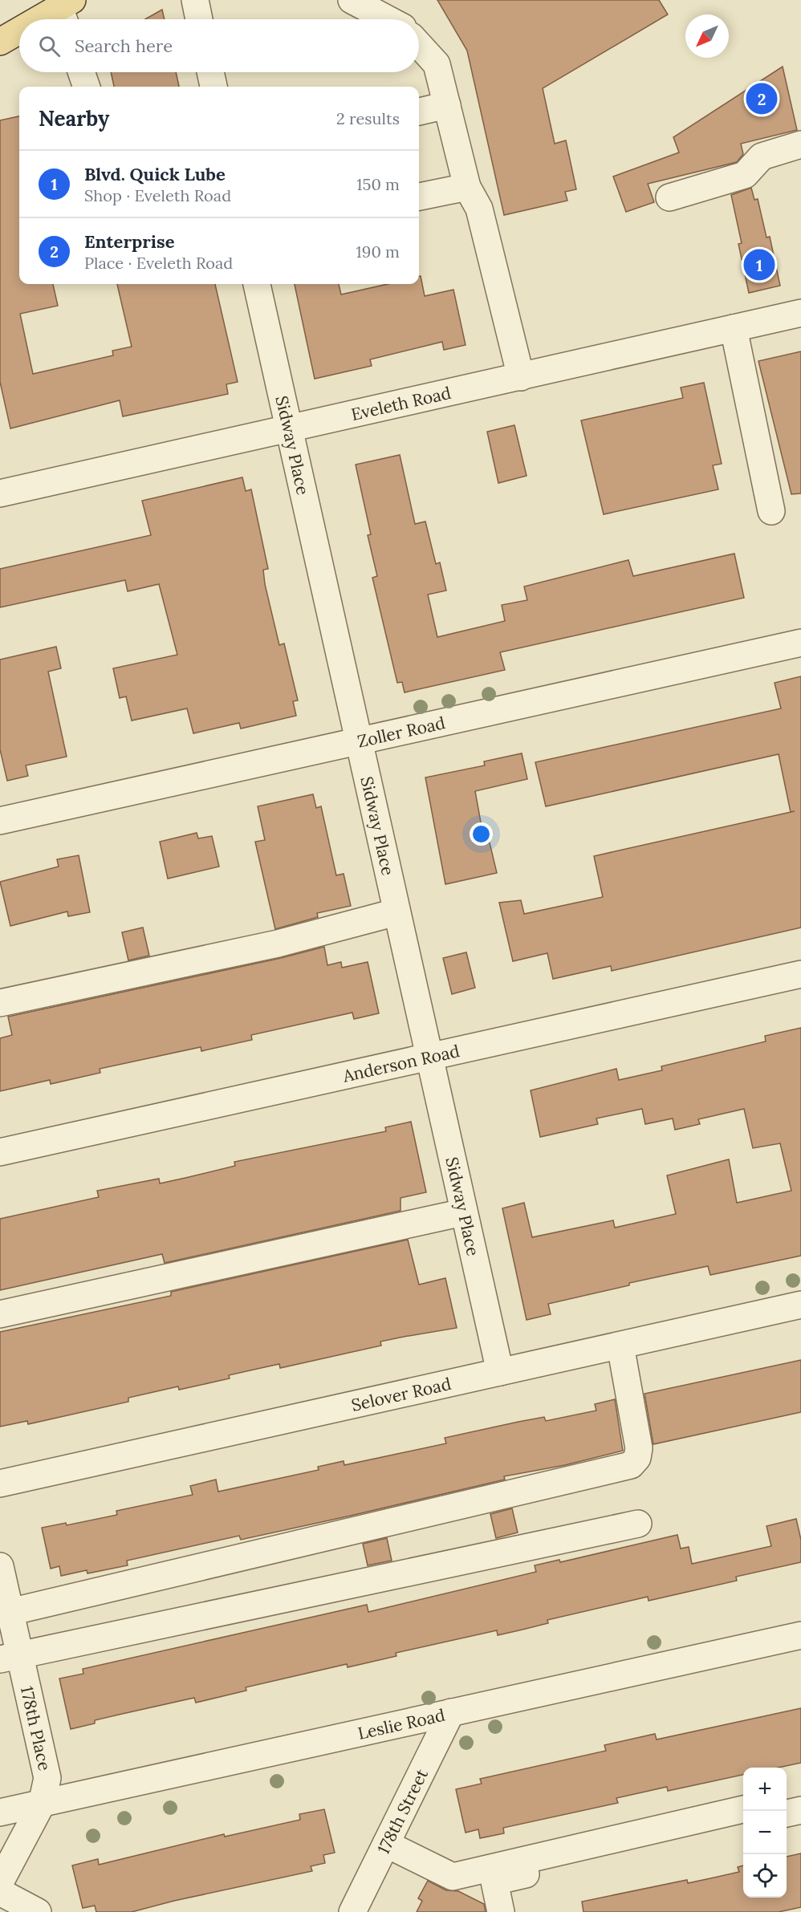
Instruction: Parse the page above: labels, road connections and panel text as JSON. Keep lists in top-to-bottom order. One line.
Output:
{"streets":{"street":["Eveleth Road","Sidway Place","Zoller Road","Anderson Road","Selover Road","Leslie Road","178th Place","178th Street"]},"crossings":[["Eveleth Road","Sidway Place"],["Sidway Place","Zoller Road"],["Sidway Place","Anderson Road"],["Sidway Place","Selover Road"],["Leslie Road","178th Place"],["Leslie Road","178th Street"]],"north":"bottom left","page":{"search":"Search here","pins":["2","1"],"heading":["Nearby","2 results"],"list":[{"mark":"1","name":"Blvd. Quick Lube","note":"Shop · Eveleth Road","value":"150 m"},{"mark":"2","name":"Enterprise","note":"Place · Eveleth Road","value":"190 m"}],"map_buttons":["+","−"]}}
